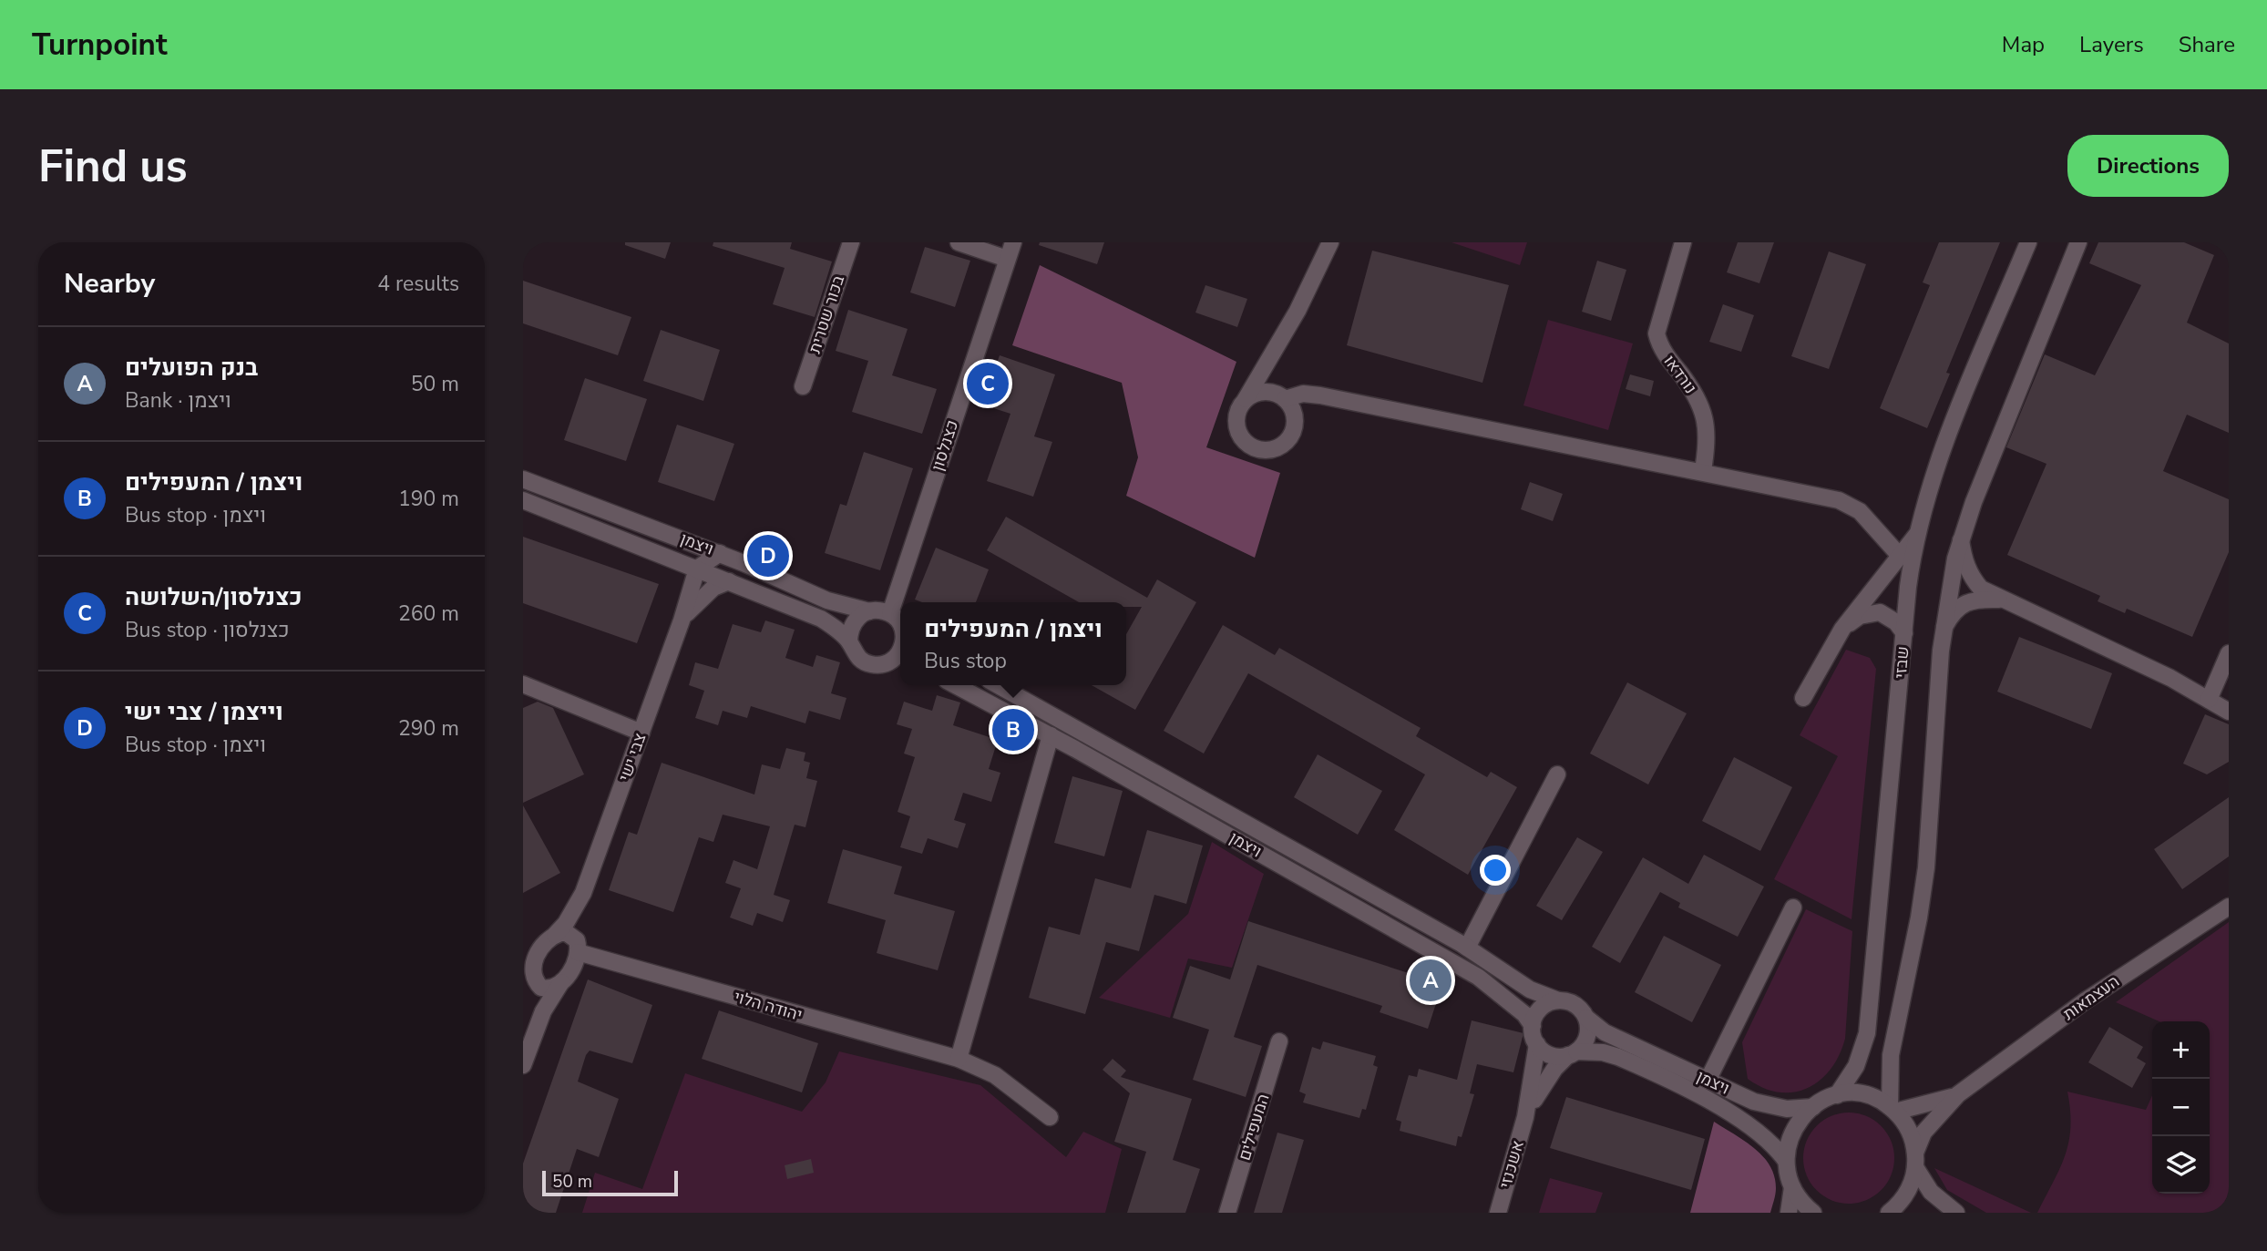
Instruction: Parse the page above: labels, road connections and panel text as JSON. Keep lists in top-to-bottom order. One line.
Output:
{"streets":{"street":["בכור שטרית","נורדאו","כצנלסון","ויצמן","שבזי","צבי ישי","העצמאות","יהודה הלוי","המעפילים","אשכנזי"]},"crossings":[["ויצמן","צבי ישי"],["ויצמן","אשכנזי"],["צבי ישי","יהודה הלוי"]],"scale_bar":"50 m","page":{"header":"Turnpoint","nav":["Map","Layers","Share"],"buttons":"Directions","title":"Find us","heading":["Nearby","4 results"],"list":[{"mark":"A","name":"בנק הפועלים","note":"Bank · ויצמן","value":"50 m"},{"mark":"B","name":"ויצמן / המעפילים","note":"Bus stop · ויצמן","value":"190 m"},{"mark":"C","name":"כצנלסון/השלושה","note":"Bus stop · כצנלסון","value":"260 m"},{"mark":"D","name":"וייצמן / צבי ישי","note":"Bus stop · ויצמן","value":"290 m"}],"pins":["C","D","B","A"],"popup":["ויצמן / המעפילים","Bus stop"],"map_buttons":["+","−"],"scale":"50 m"}}
